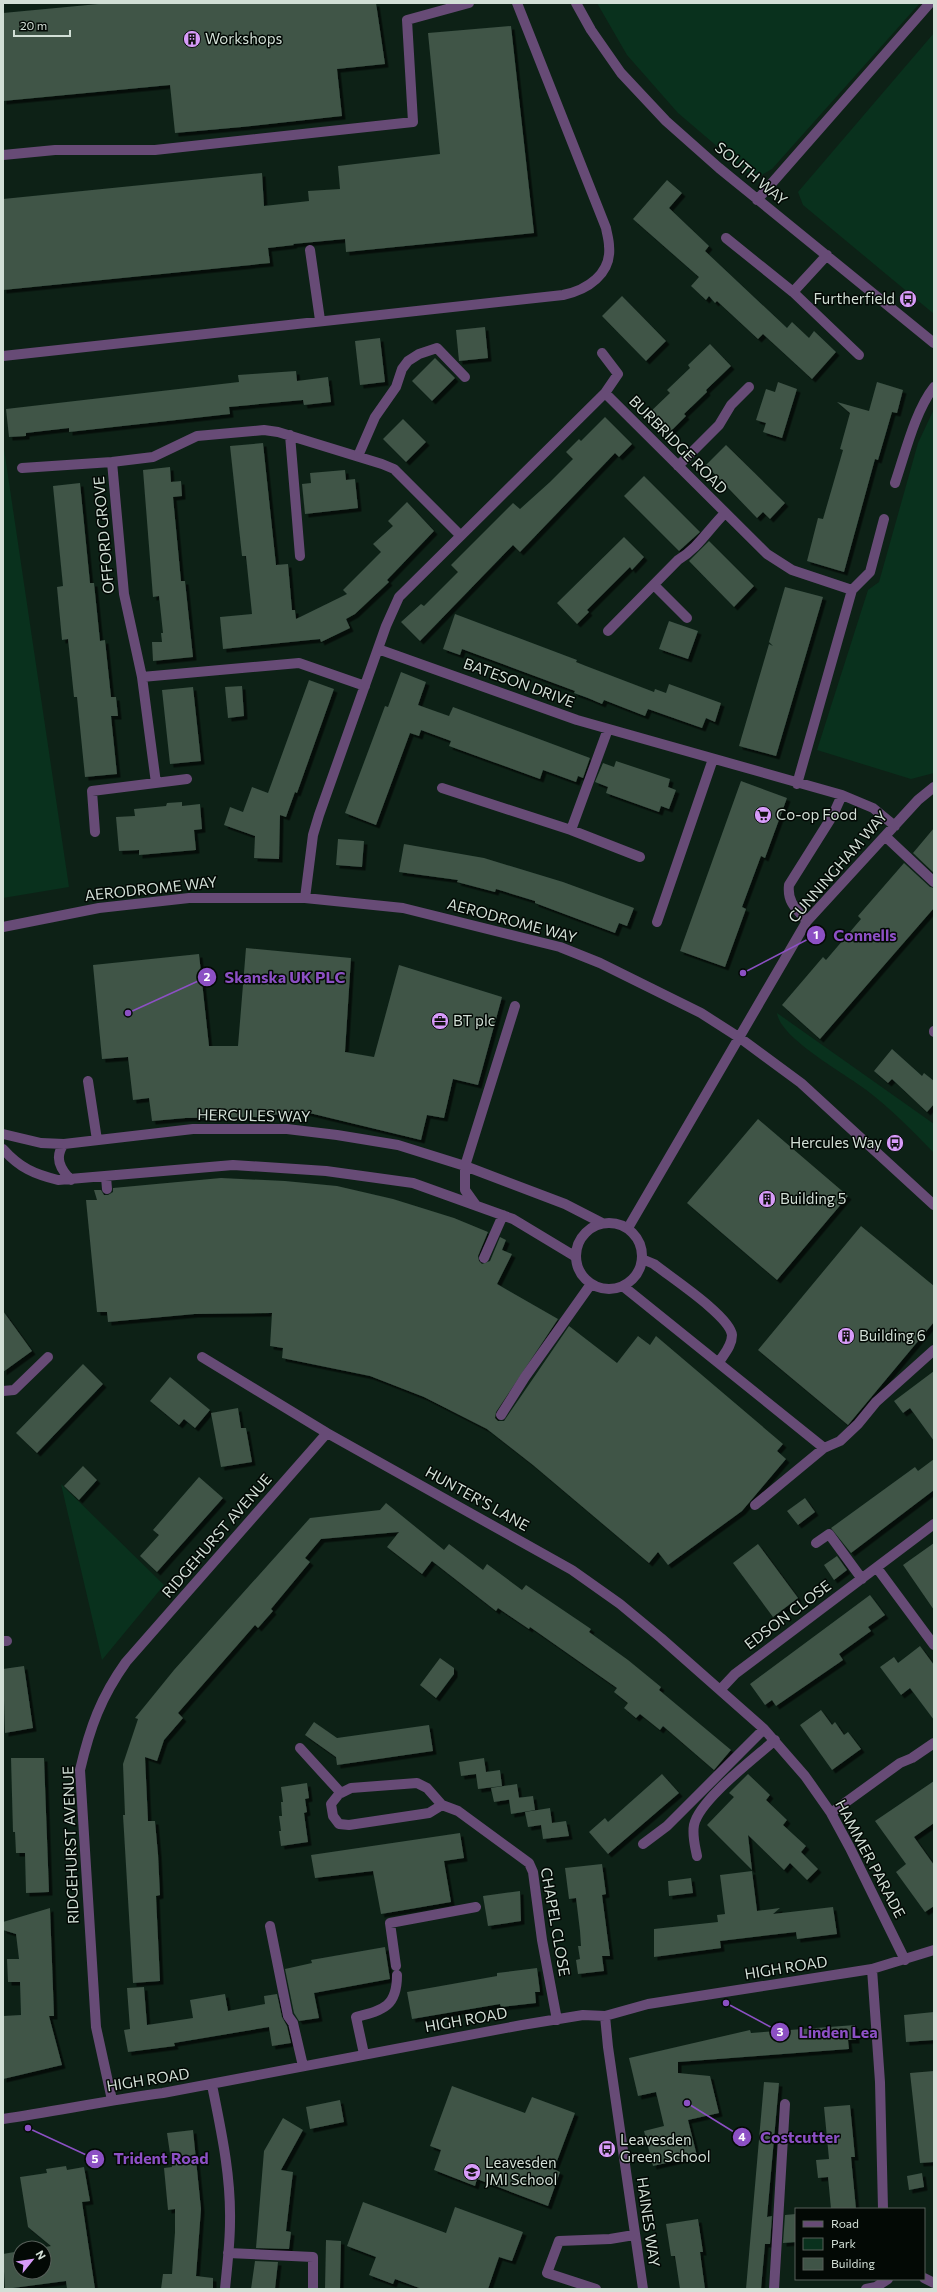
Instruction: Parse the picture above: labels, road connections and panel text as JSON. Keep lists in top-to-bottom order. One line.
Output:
{"streets":{"street":["SOUTH WAY","BURBRIDGE ROAD","OFFORD GROVE","BATESON DRIVE","CUNNINGHAM WAY","AERODROME WAY","HERCULES WAY","HUNTER'S LANE","RIDGEHURST AVENUE","EDSON CLOSE","HAMMER PARADE","CHAPEL CLOSE","HIGH ROAD","HAINES WAY"]},"crossings":[["BATESON DRIVE","CUNNINGHAM WAY"],["CUNNINGHAM WAY","AERODROME WAY"],["HUNTER'S LANE","RIDGEHURST AVENUE"],["HUNTER'S LANE","EDSON CLOSE"],["HUNTER'S LANE","HAMMER PARADE"],["RIDGEHURST AVENUE","HIGH ROAD"],["EDSON CLOSE","HAMMER PARADE"],["HAMMER PARADE","HIGH ROAD"],["CHAPEL CLOSE","HIGH ROAD"],["HIGH ROAD","HAINES WAY"]],"places":{"building":["Workshops","Building 5","Building 6"],"bus stop":["Furtherfield","Hercules Way","Leavesden Green School"],"supermarket":["Co-op Food"],"other":["Connells","Skanska UK PLC","Linden Lea","Costcutter","Trident Road"],"office":["BT plc"],"school or university":["Leavesden JMI School"]},"legend":["Road","Park","Building"],"scale_bar":"20 m","north":"top right"}
